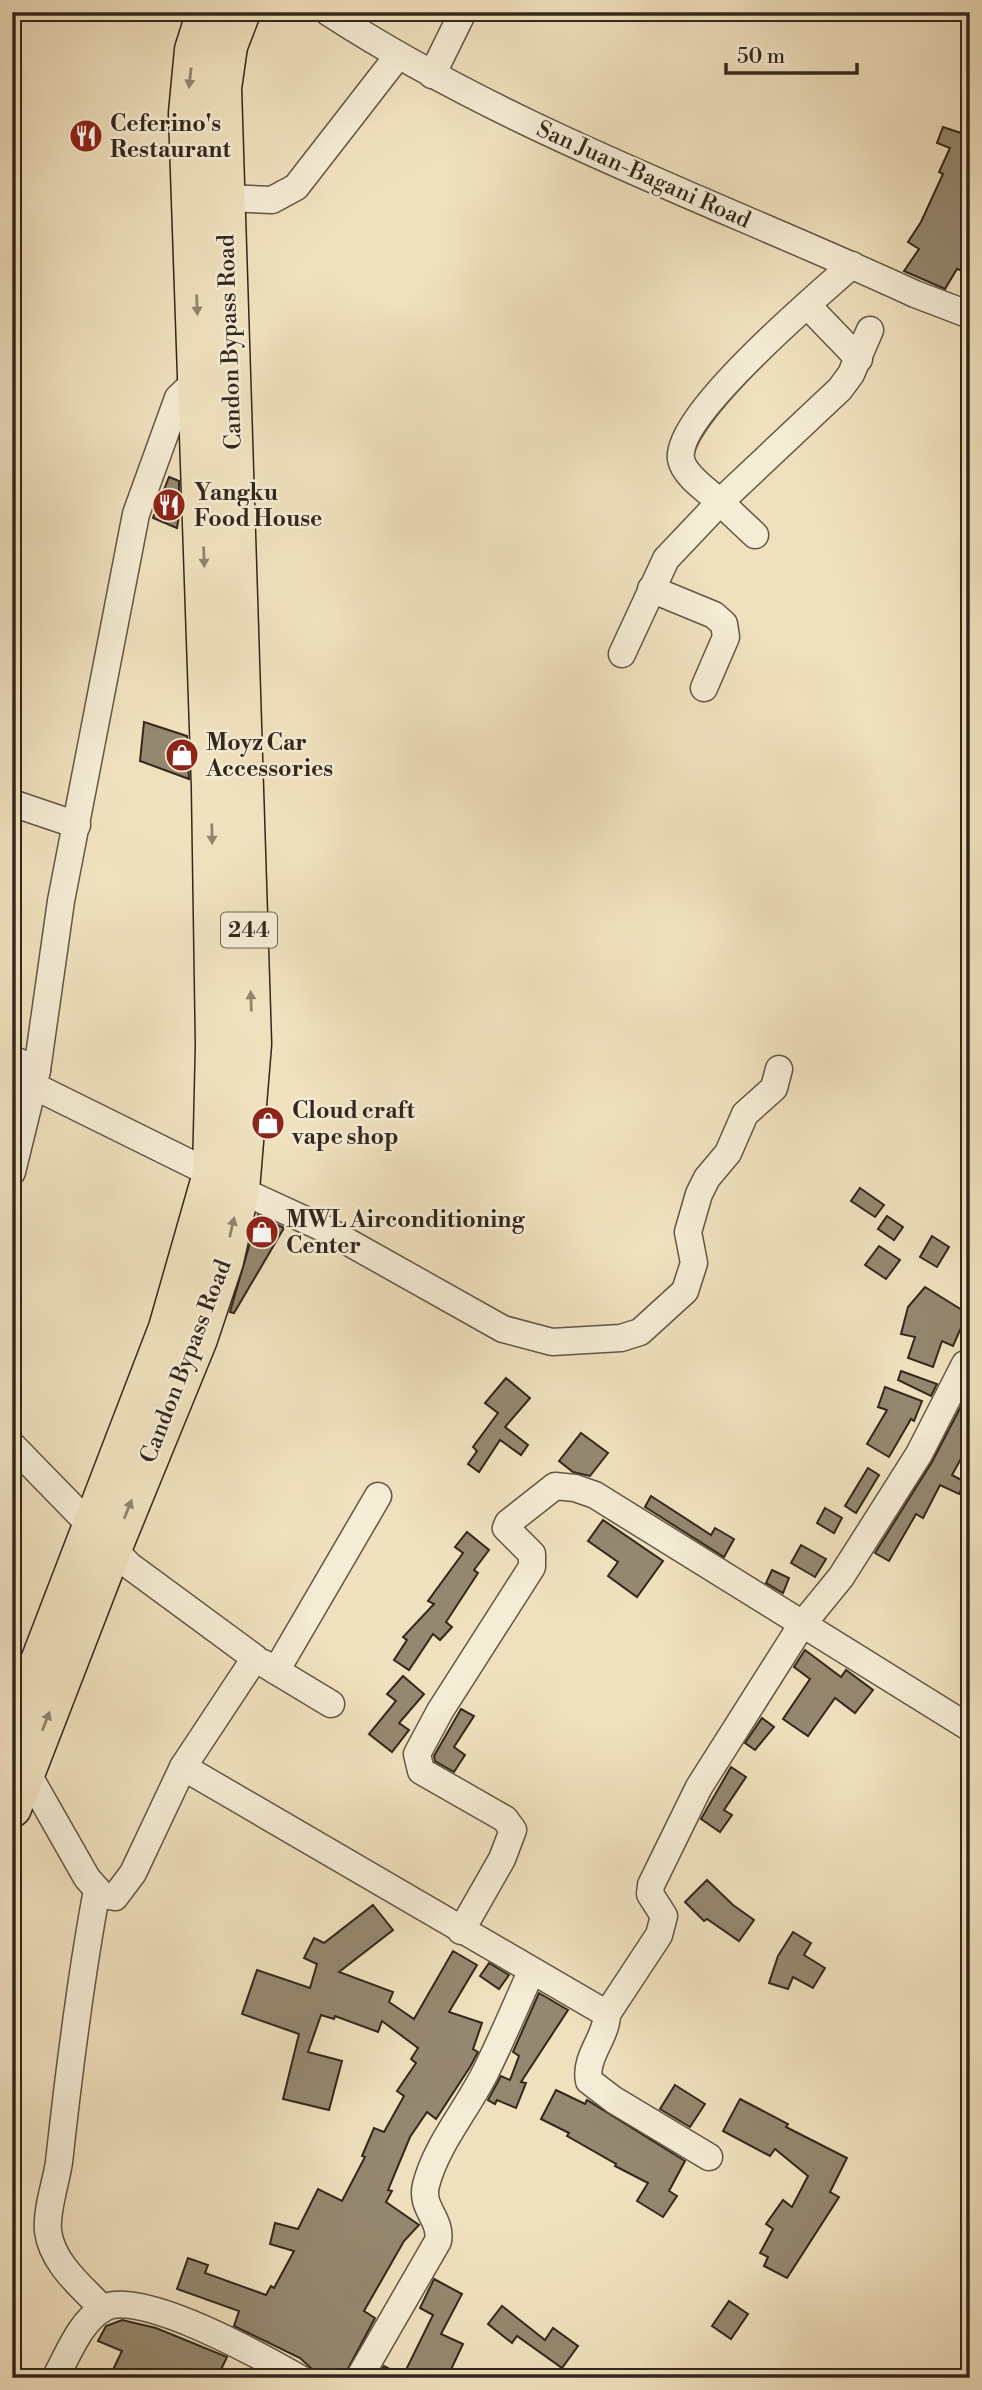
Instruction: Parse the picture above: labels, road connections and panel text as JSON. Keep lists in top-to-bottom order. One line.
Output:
{"streets":{"highway":["Candon Bypass Road","244"],"street":["San Juan-Bagani Road"]},"places":{"restaurant":["Ceferino's Restaurant","Yangku Food House"],"shop":["Moyz Car Accessories","Cloud craft vape shop","MWL Airconditioning Center"]},"scale_bar":"50 m"}
